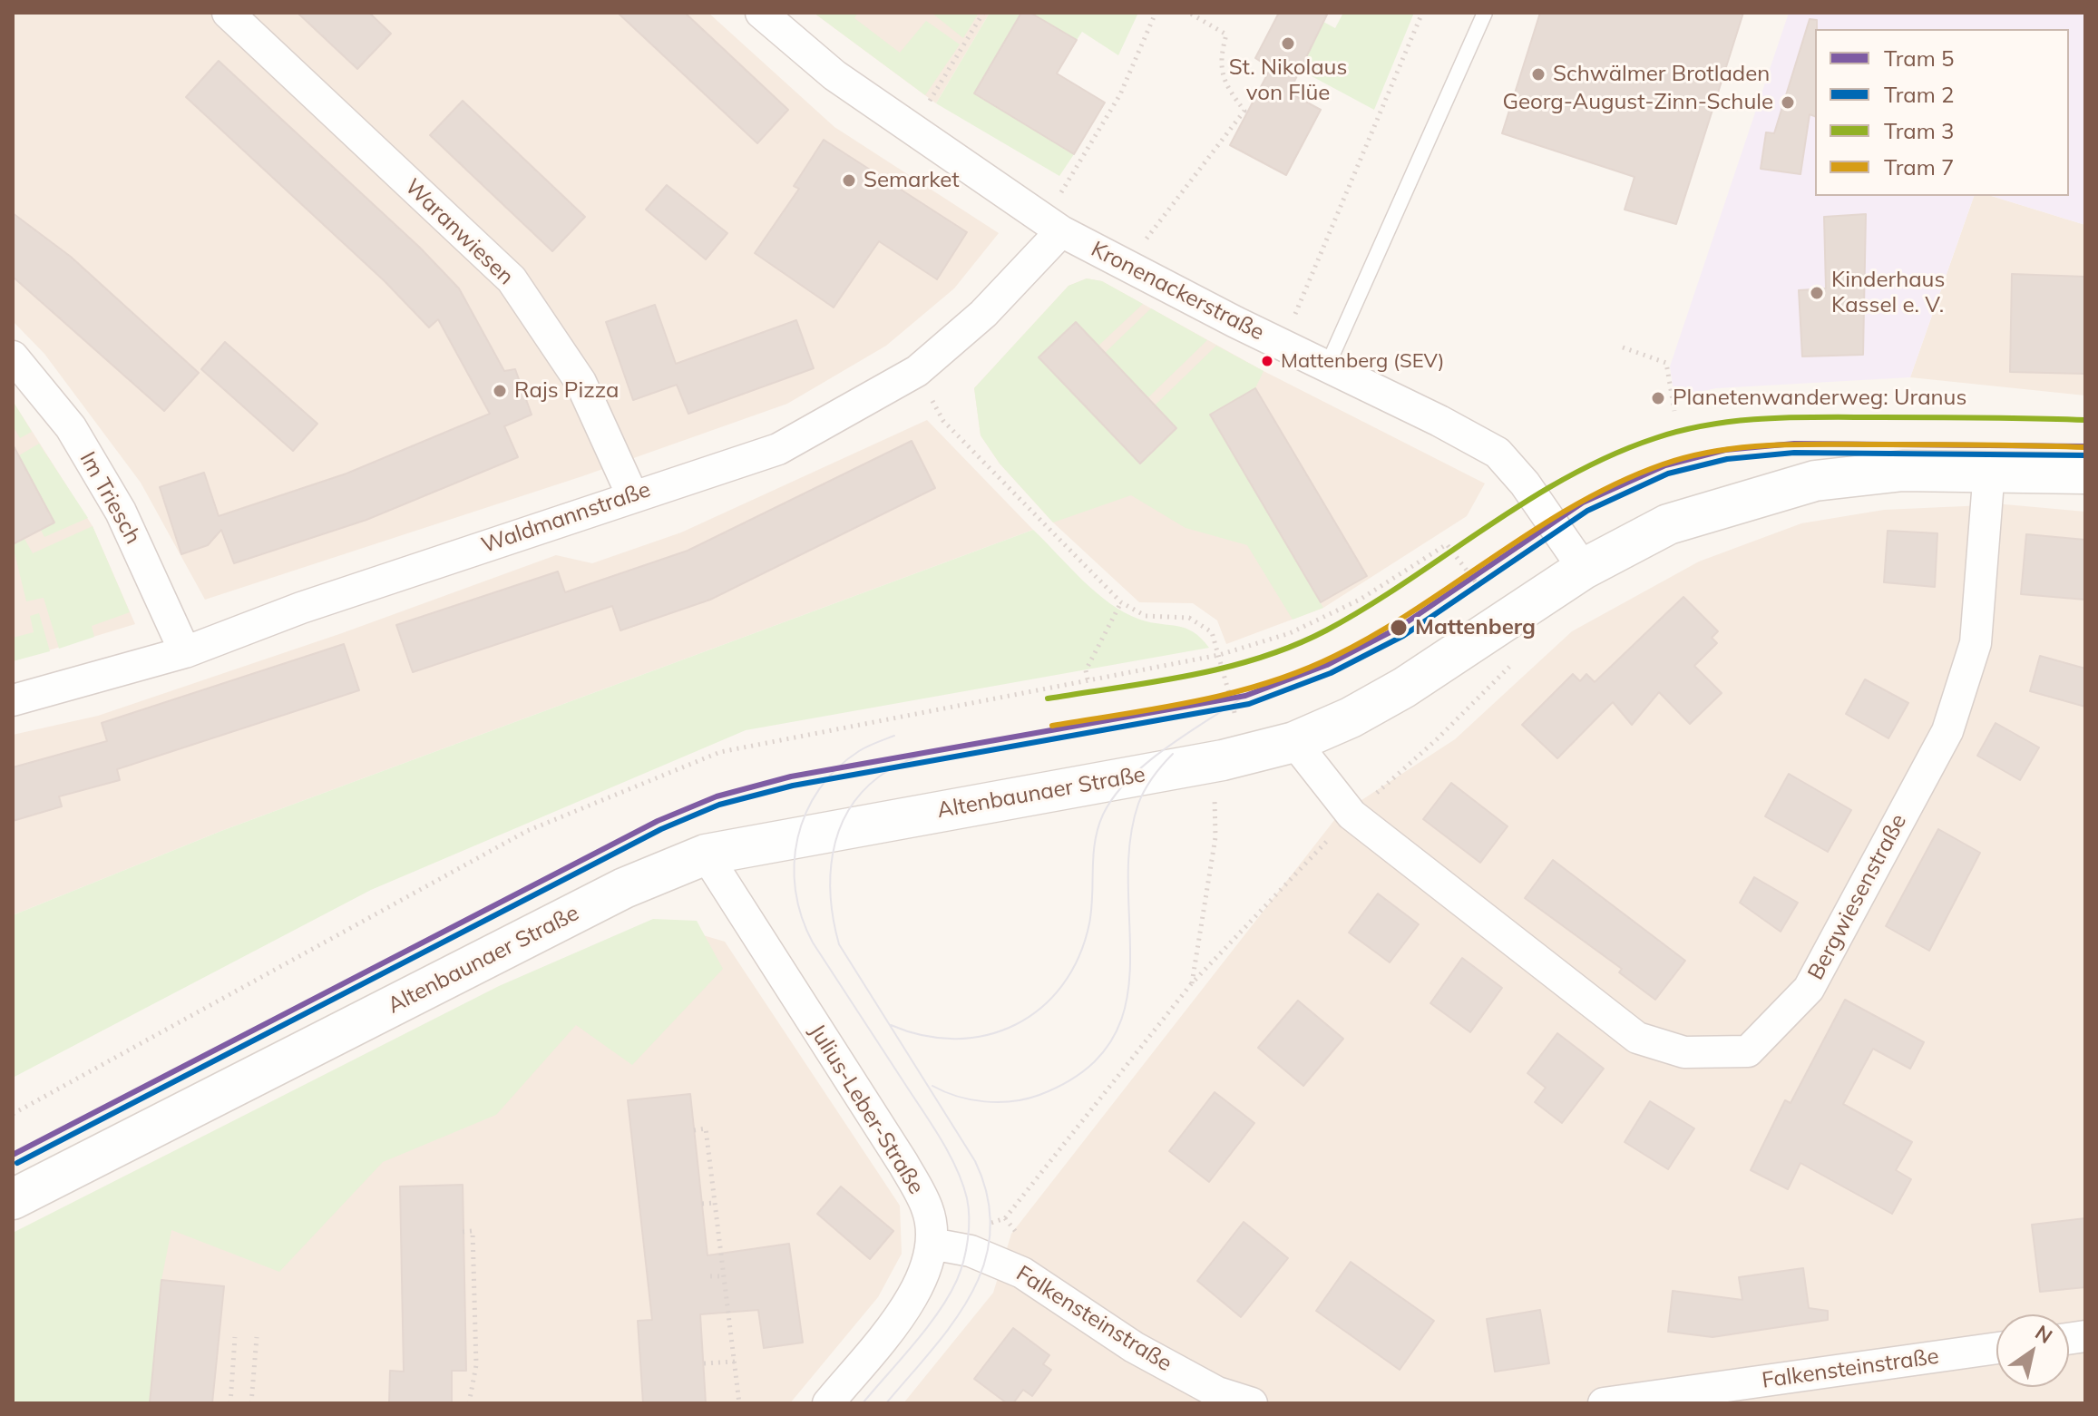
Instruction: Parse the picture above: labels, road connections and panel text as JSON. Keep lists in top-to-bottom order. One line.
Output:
{"streets":{"main road":["Altenbaunaer Straße"],"street":["Waranwiesen","Kronenackerstraße","Im Triesch","Waldmannstraße","Bergwiesenstraße","Julius-Leber-Straße","Falkensteinstraße"]},"crossings":[["Waranwiesen","Waldmannstraße"],["Kronenackerstraße","Waldmannstraße"],["Kronenackerstraße","Altenbaunaer Straße"],["Im Triesch","Waldmannstraße"],["Altenbaunaer Straße","Bergwiesenstraße"],["Altenbaunaer Straße","Julius-Leber-Straße"],["Julius-Leber-Straße","Falkensteinstraße"]],"places":["St. Nikolaus von Flüe","Schwälmer Brotladen","Georg-August-Zinn-Schule","Semarket","Kinderhaus Kassel e. V.","Mattenberg (SEV)","Rajs Pizza","Planetenwanderweg: Uranus","Mattenberg"],"lines":["tram line 3","tram line 5","tram line 7","tram line 2"],"legend":["Tram 5","Tram 2","Tram 3","Tram 7"],"north":"top right"}
